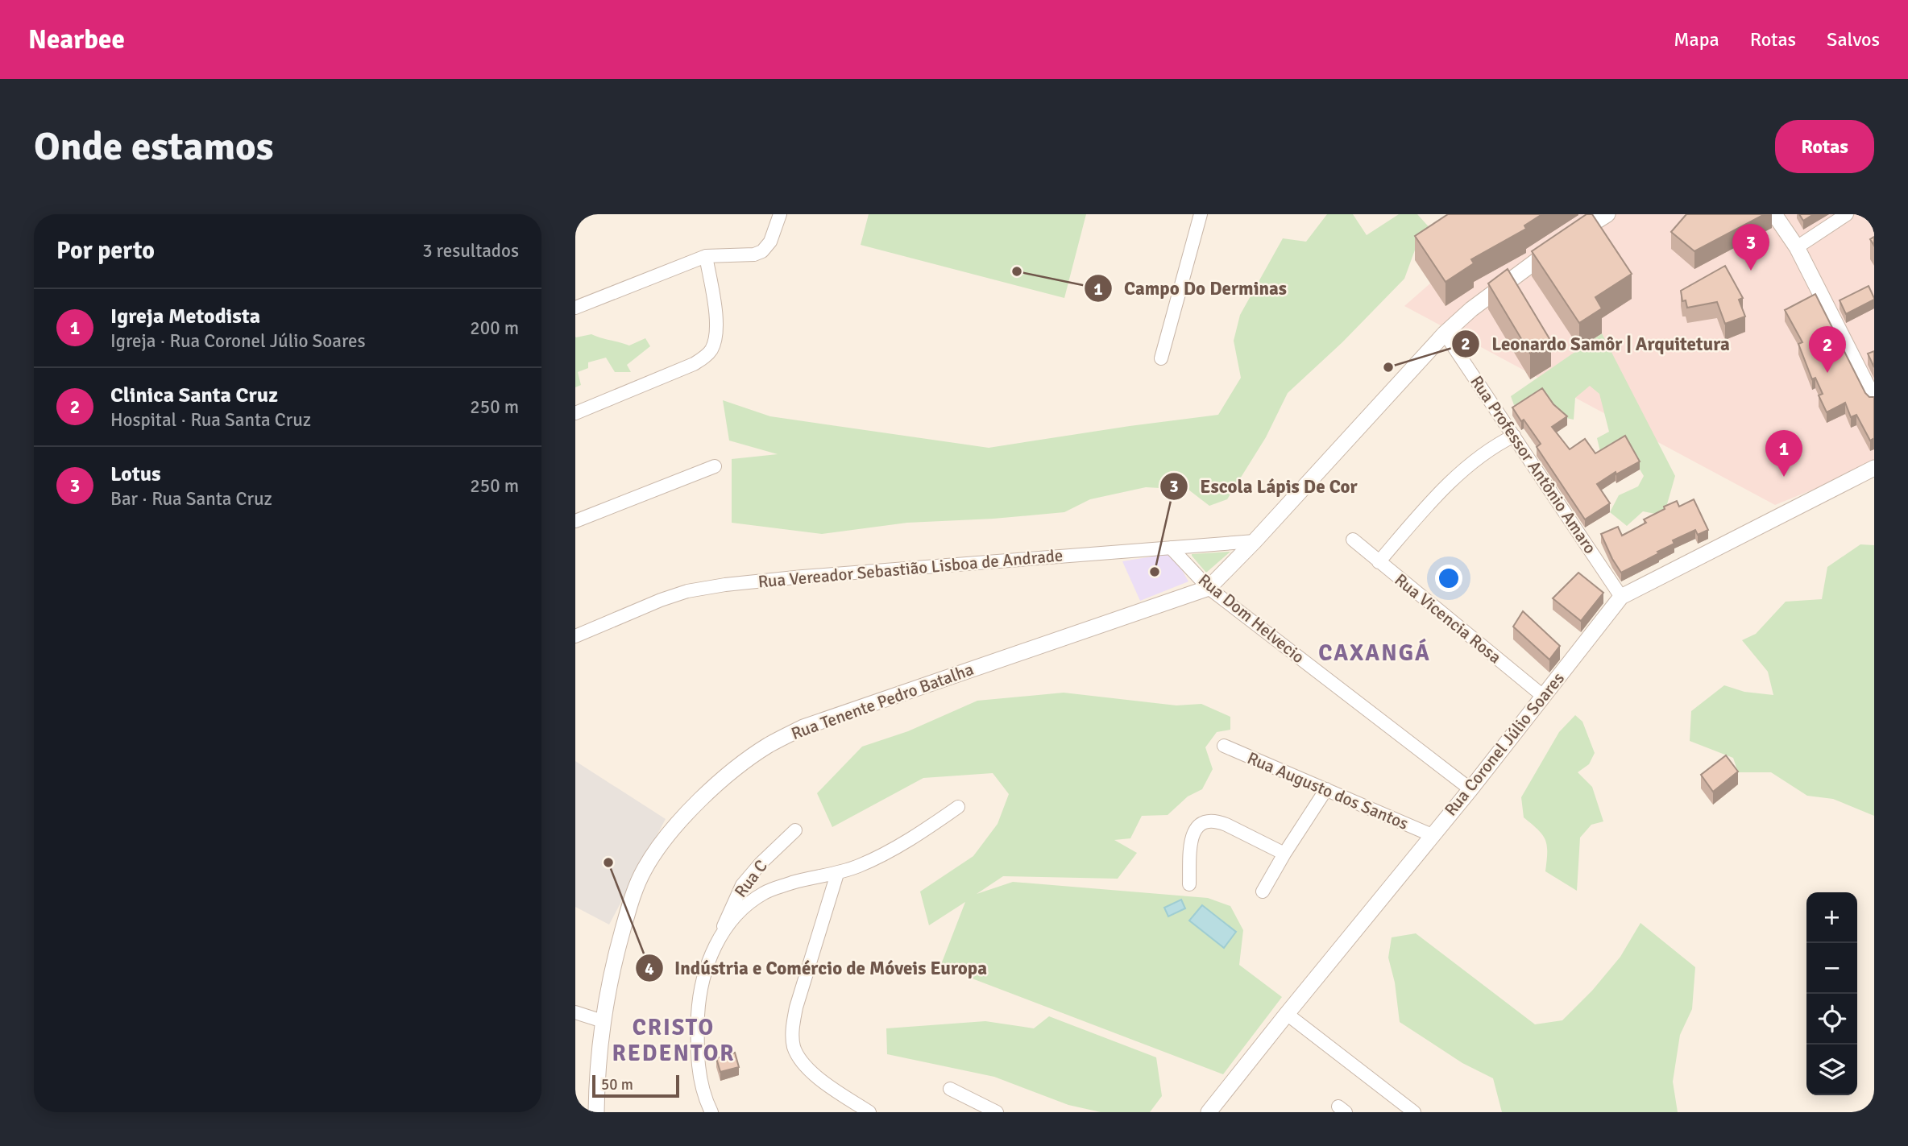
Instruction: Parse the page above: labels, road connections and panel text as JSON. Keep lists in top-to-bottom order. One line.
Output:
{"streets":{"street":["Rua Professor Antônio Amaro","Rua Vereador Sebastião Lisboa de Andrade","Rua Dom Helvecio","Rua Vicencia Rosa","Rua Tenente Pedro Batalha","Rua Coronel Júlio Soares","Rua Augusto dos Santos","Rua C"]},"crossings":[["Rua Professor Antônio Amaro","Rua Coronel Júlio Soares"],["Rua Vereador Sebastião Lisboa de Andrade","Rua Dom Helvecio"],["Rua Dom Helvecio","Rua Tenente Pedro Batalha"],["Rua Dom Helvecio","Rua Coronel Júlio Soares"],["Rua Vicencia Rosa","Rua Coronel Júlio Soares"],["Rua Coronel Júlio Soares","Rua Augusto dos Santos"]],"districts":["CAXANGÁ","CRISTO REDENTOR"],"places":["Campo Do Derminas","Leonardo Samôr | Arquitetura","Escola Lápis De Cor","Indústria e Comércio de Móveis Europa"],"scale_bar":"50 m","page":{"header":"Nearbee","nav":["Mapa","Rotas","Salvos"],"buttons":"Rotas","title":"Onde estamos","heading":["Por perto","3 resultados"],"pins":["3","2","1"],"list":[{"mark":"1","name":"Igreja Metodista","note":"Igreja · Rua Coronel Júlio Soares","value":"200 m"},{"mark":"2","name":"Clinica Santa Cruz","note":"Hospital · Rua Santa Cruz","value":"250 m"},{"mark":"3","name":"Lotus","note":"Bar · Rua Santa Cruz","value":"250 m"}],"map_buttons":["+","−"],"scale":"50 m"}}
